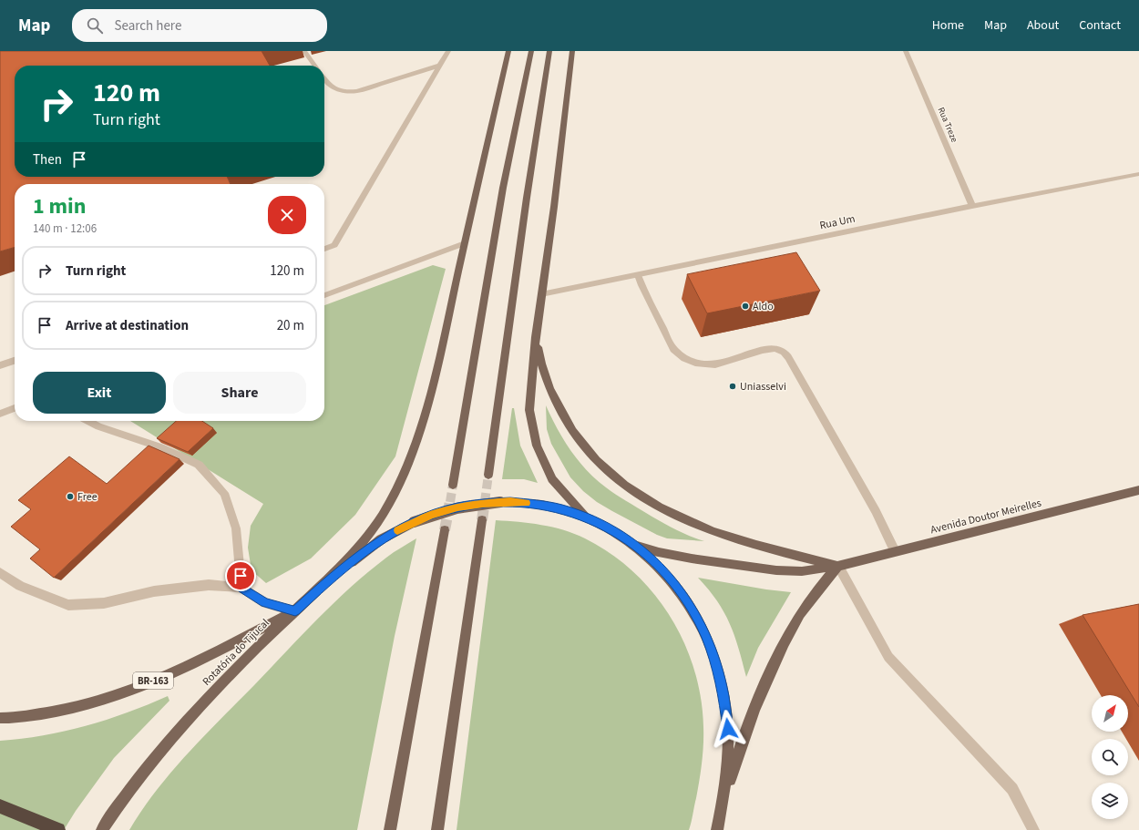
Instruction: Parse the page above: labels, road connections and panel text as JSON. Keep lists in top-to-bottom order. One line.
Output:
{"streets":{"main road":["Avenida Doutor Meirelles","Rotatória do Tijucal","BR-163"],"street":["Rua Treze","Rua Um"]},"crossings":[["Rua Treze","Rua Um"],["Avenida Doutor Meirelles","Rotatória do Tijucal"],["Rotatória do Tijucal","BR-163"]],"places":["Aldo","Uniasselvi","Free"],"north":"top right","page":{"header":"Map","search":"Search here","nav":["Home","Map","About","Contact"],"turn":["120 m","Turn right"],"then":"Then","heading":["1 min","140 m · 12:06"],"list":[{"name":"Turn right","value":"120 m"},{"name":"Arrive at destination","value":"20 m"}],"buttons":["Exit","Share"]}}
